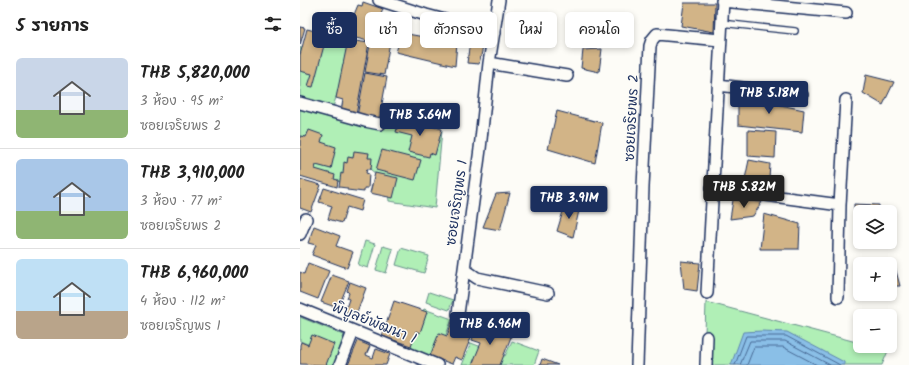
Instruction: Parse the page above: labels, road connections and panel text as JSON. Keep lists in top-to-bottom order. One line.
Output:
{"streets":{"street":["ซอยเจริยพร 2","ซอยเจริญพร 1","พิบูลย์พัฒนา 1"]},"page":{"heading":"5 รายการ","chip":["ซื้อ","เช่า","ตัวกรอง","ใหม่","คอนโด"],"list":[{"name":"THB 5,820,000","note":"3 ห้อง · 95 m² · ซอยเจริยพร 2"},{"name":"THB 3,910,000","note":"3 ห้อง · 77 m² · ซอยเจริยพร 2"},{"name":"THB 6,960,000","note":"4 ห้อง · 112 m² · ซอยเจริญพร 1"}],"price":["THB 5.18M","THB 5.64M","THB 5.82M","THB 3.91M","THB 6.96M"],"map_buttons":["+","−"]}}
